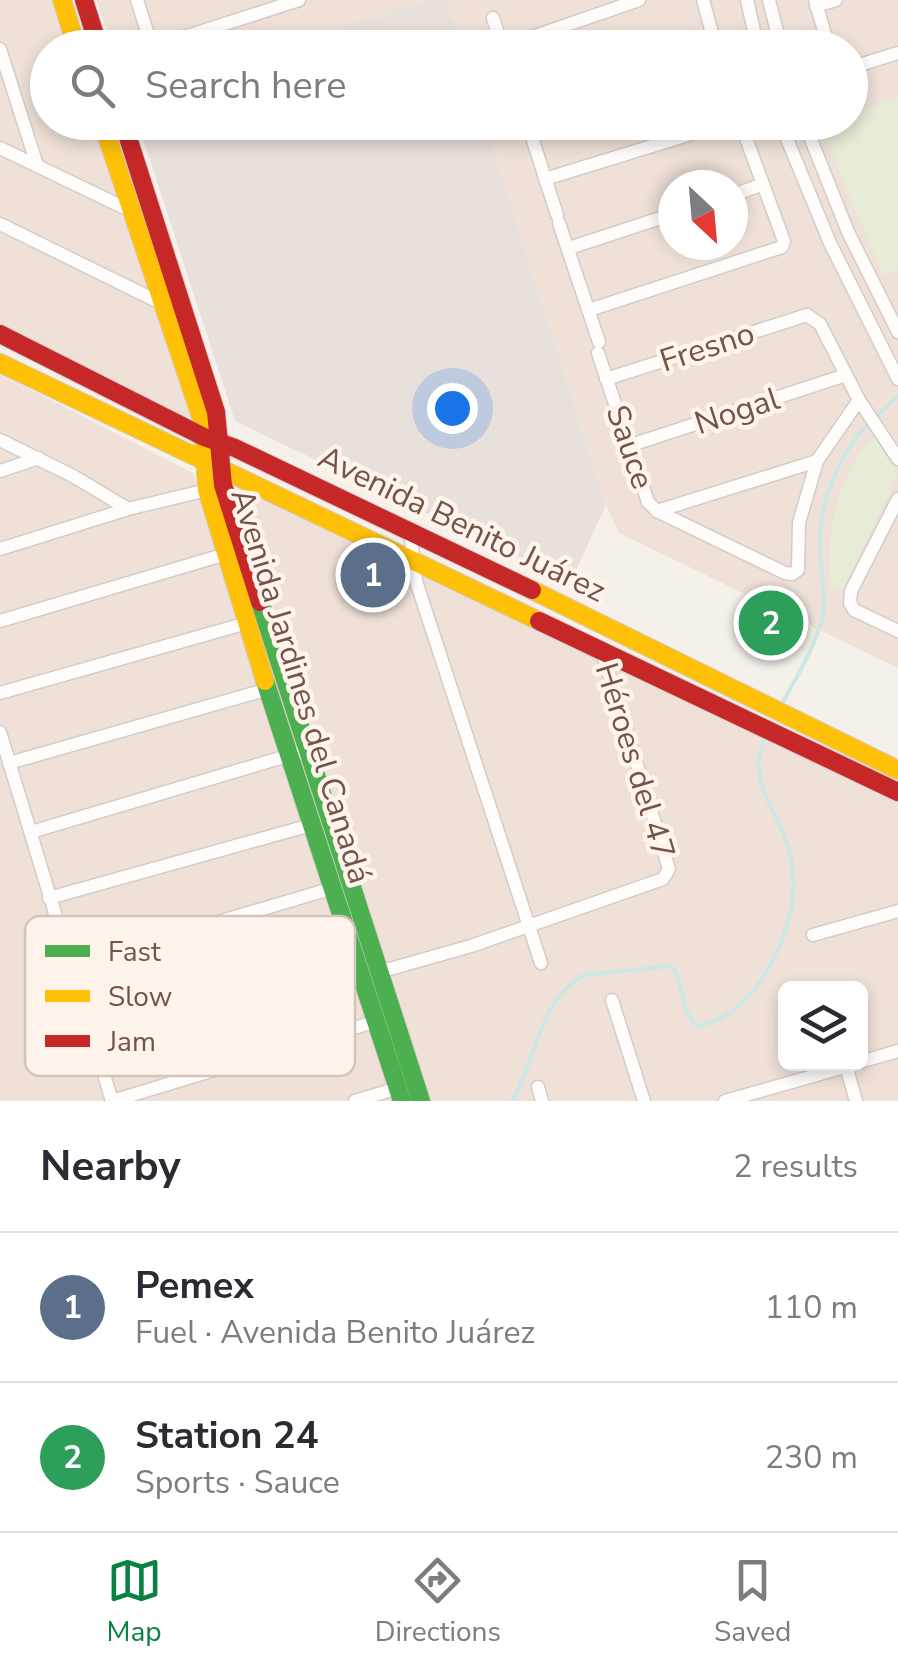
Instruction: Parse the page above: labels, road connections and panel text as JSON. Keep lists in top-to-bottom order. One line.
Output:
{"streets":{"street":["Fresno","Nogal","Sauce","Avenida Benito Juárez","Avenida Jardines del Canadá","Héroes del 47"]},"crossings":[["Fresno","Nogal"],["Fresno","Sauce"],["Nogal","Sauce"],["Avenida Benito Juárez","Avenida Jardines del Canadá"],["Avenida Benito Juárez","Héroes del 47"]],"legend":["Fast","Slow","Jam"],"north":"bottom right","page":{"search":"Search here","pins":["1","2"],"heading":["Nearby","2 results"],"list":[{"mark":"1","name":"Pemex","note":"Fuel · Avenida Benito Juárez","value":"110 m"},{"mark":"2","name":"Station 24","note":"Sports · Sauce","value":"230 m"}],"nav":["Map","Directions","Saved"]}}
